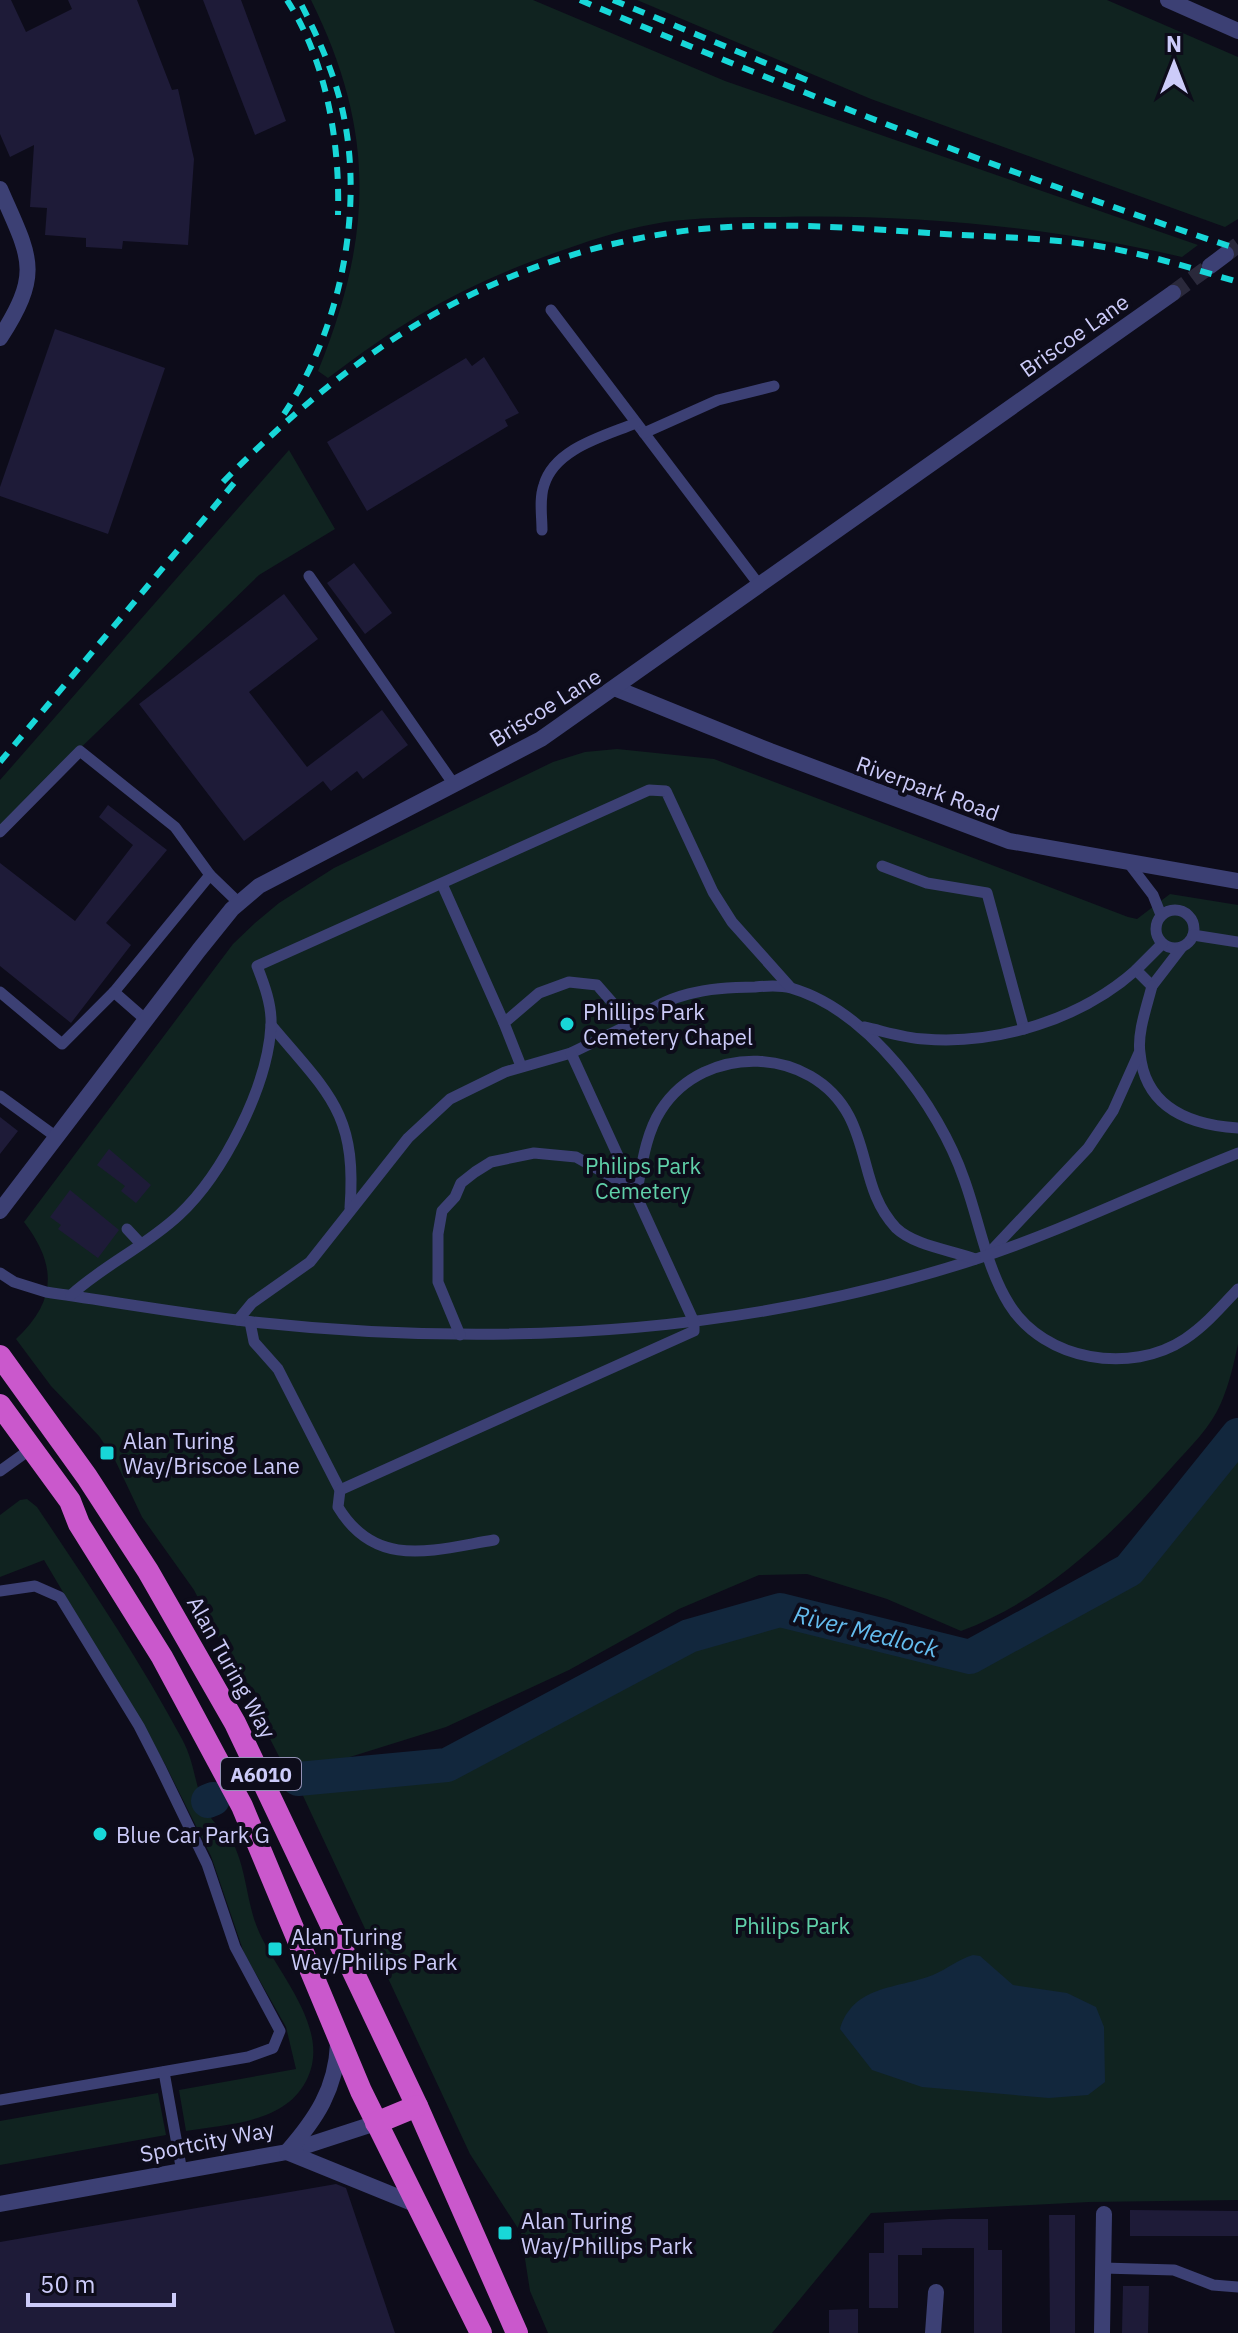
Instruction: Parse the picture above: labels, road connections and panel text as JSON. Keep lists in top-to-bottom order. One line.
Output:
{"streets":{"highway":["Alan Turing Way","A6010","Sportcity Way"],"street":["Briscoe Lane","Riverpark Road"]},"crossings":[["Briscoe Lane","Riverpark Road"],["Alan Turing Way","Sportcity Way"],["A6010","Sportcity Way"]],"water":["River Medlock"],"parks":["Philips Park Cemetery","Philips Park"],"places":{"other":["Phillips Park Cemetery Chapel","Blue Car Park G"],"transit":["Alan Turing Way/Briscoe Lane","Alan Turing Way/Philips Park","Alan Turing Way/Phillips Park"]},"scale_bar":"50 m","north":"top"}
